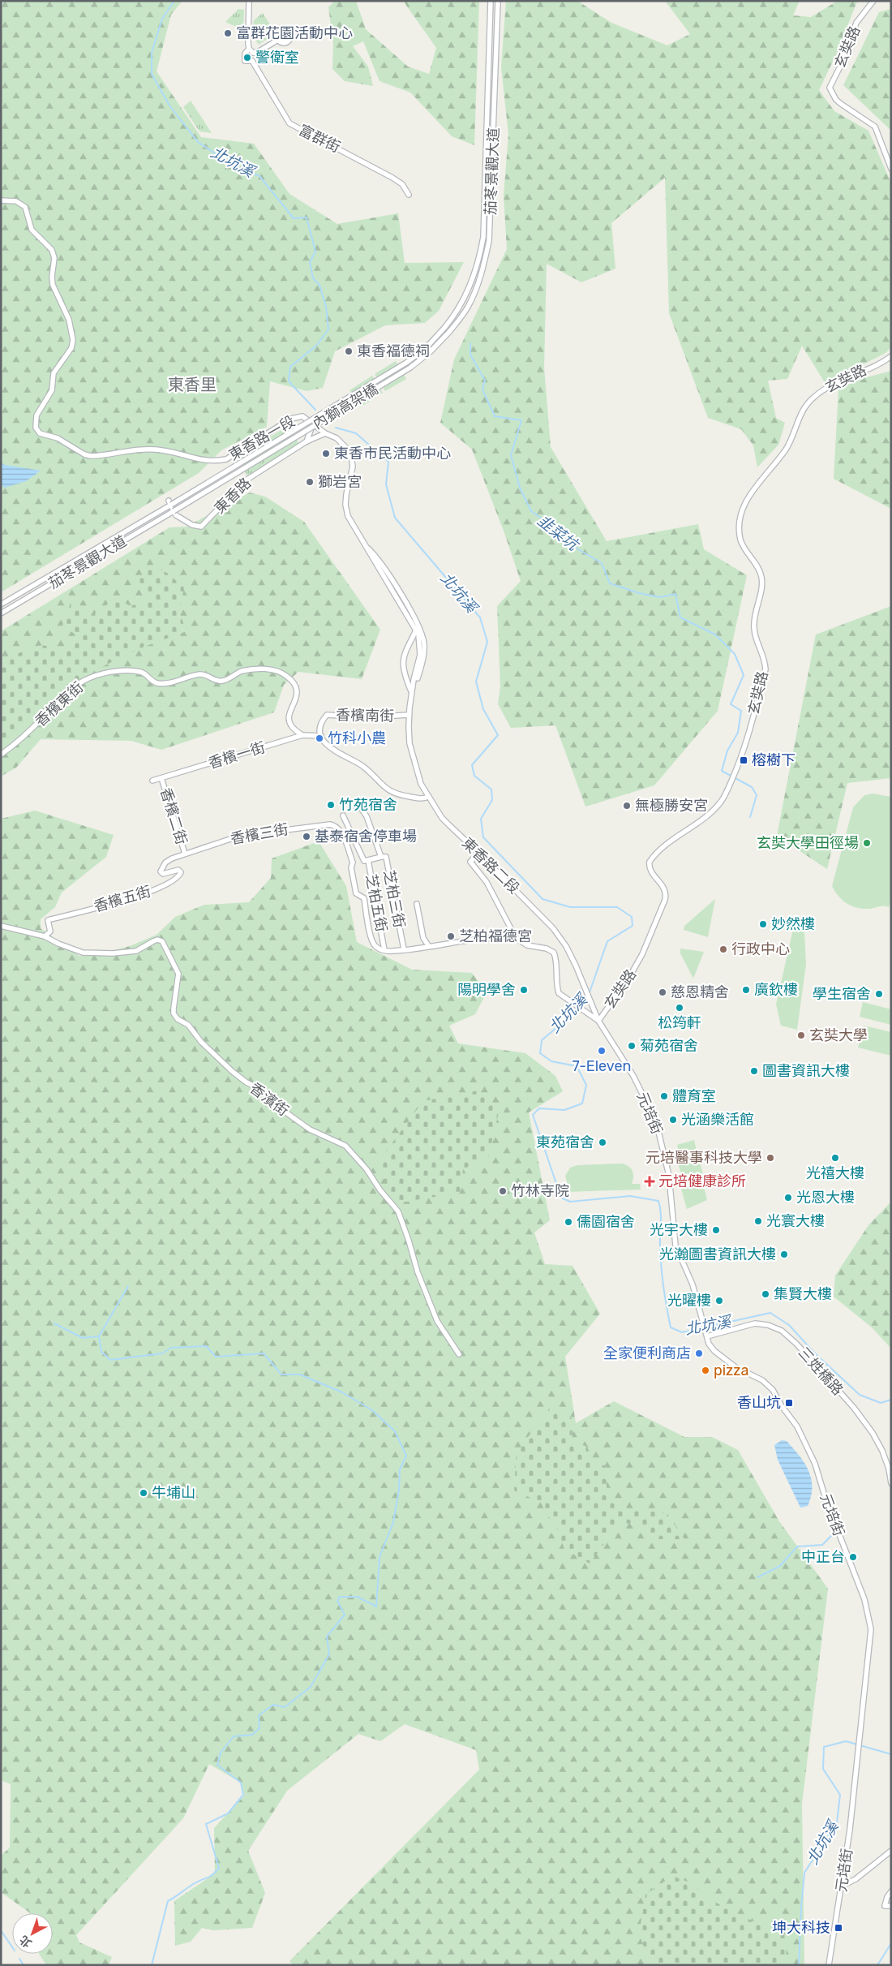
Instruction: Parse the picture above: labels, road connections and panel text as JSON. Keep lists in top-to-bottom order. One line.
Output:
{"streets":{"street":["玄奘路","富群街","茄苳景觀大道","內獅高架橋","東香路一段","東香路","香檳東街","香檳南街","香檳一街","香檳二街","香檳三街","東香路二段","香檳五街","芝柏三街","芝柏五街","香濱街","元培街","三姓橋路"]},"crossings":[["玄奘路","東香路二段"],["玄奘路","元培街"],["茄苳景觀大道","內獅高架橋"],["茄苳景觀大道","東香路"],["內獅高架橋","東香路"],["東香路一段","東香路"],["香檳東街","香檳一街"],["香檳南街","香檳一街"],["香檳南街","東香路二段"],["香檳一街","香檳二街"],["香檳二街","香檳三街"],["香檳二街","香檳五街"],["香檳三街","香檳五街"],["東香路二段","元培街"],["香檳五街","香濱街"],["元培街","三姓橋路"]],"districts":["東香里"],"water":["北坑溪","韭菜坑"],"places":{"other":["富群花園活動中心","警衛室","東香福德祠","東香市民活動中心","獅岩宮","竹科小農","竹苑宿舍","無極勝安宮","基泰宿舍停車場","玄奘大學田徑場","妙然樓","芝柏福德宮","行政中心","陽明學舍","廣欽樓","慈恩精舍","學生宿舍","松筠軒","玄奘大學","菊苑宿舍","7-Eleven","圖書資訊大樓","體育室","光涵樂活館","東苑宿舍","元培醫事科技大學","光禧大樓","竹林寺院","光恩大樓","光寰大樓","儒園宿舍","光宇大樓","光瀚圖書資訊大樓","集賢大樓","光曜樓","全家便利商店","pizza","牛埔山","中正台"],"transit":["榕樹下","香山坑","坤大科技"],"health":["元培健康診所"]},"north":"bottom left"}
